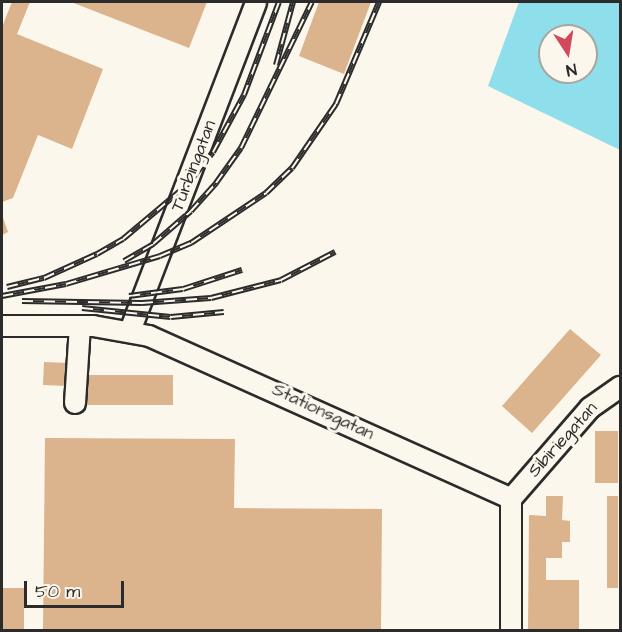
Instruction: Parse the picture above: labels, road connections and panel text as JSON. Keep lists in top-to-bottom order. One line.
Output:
{"streets":{"street":["Turbingatan","Stationsgatan","Sibiriegatan"]},"crossings":[["Turbingatan","Stationsgatan"],["Stationsgatan","Sibiriegatan"]],"scale_bar":"50 m","north":"bottom"}
